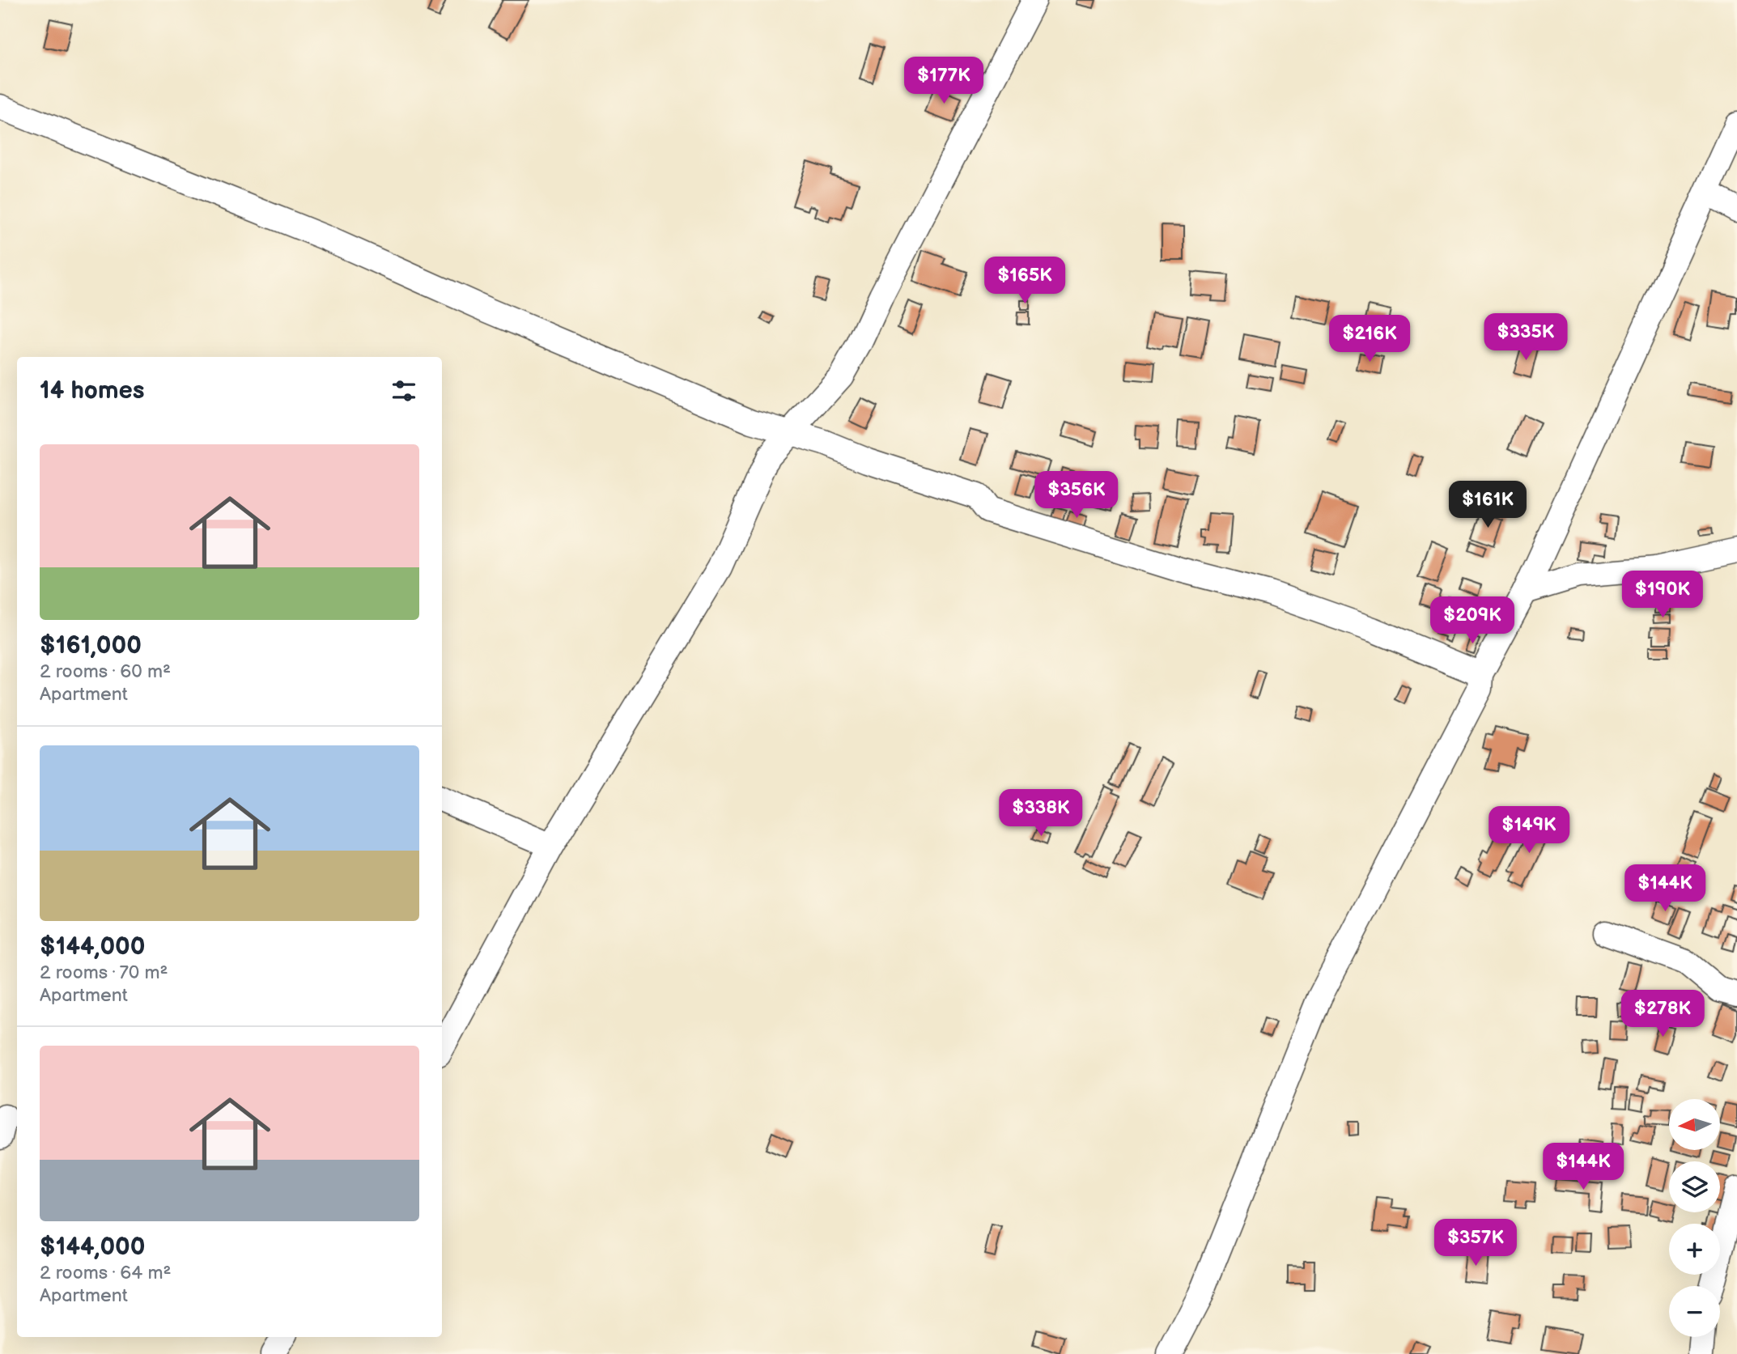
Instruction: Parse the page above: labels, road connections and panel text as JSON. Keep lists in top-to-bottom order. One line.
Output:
{"north":"left","page":{"price":["$177K","$165K","$335K","$216K","$356K","$161K","$190K","$209K","$338K","$149K","$144K","$278K","$144K","$357K"],"heading":"14 homes","list":[{"name":"$161,000","note":"2 rooms · 60 m² · Apartment"},{"name":"$144,000","note":"2 rooms · 70 m² · Apartment"},{"name":"$144,000","note":"2 rooms · 64 m² · Apartment"}],"map_buttons":["+","−"]}}
